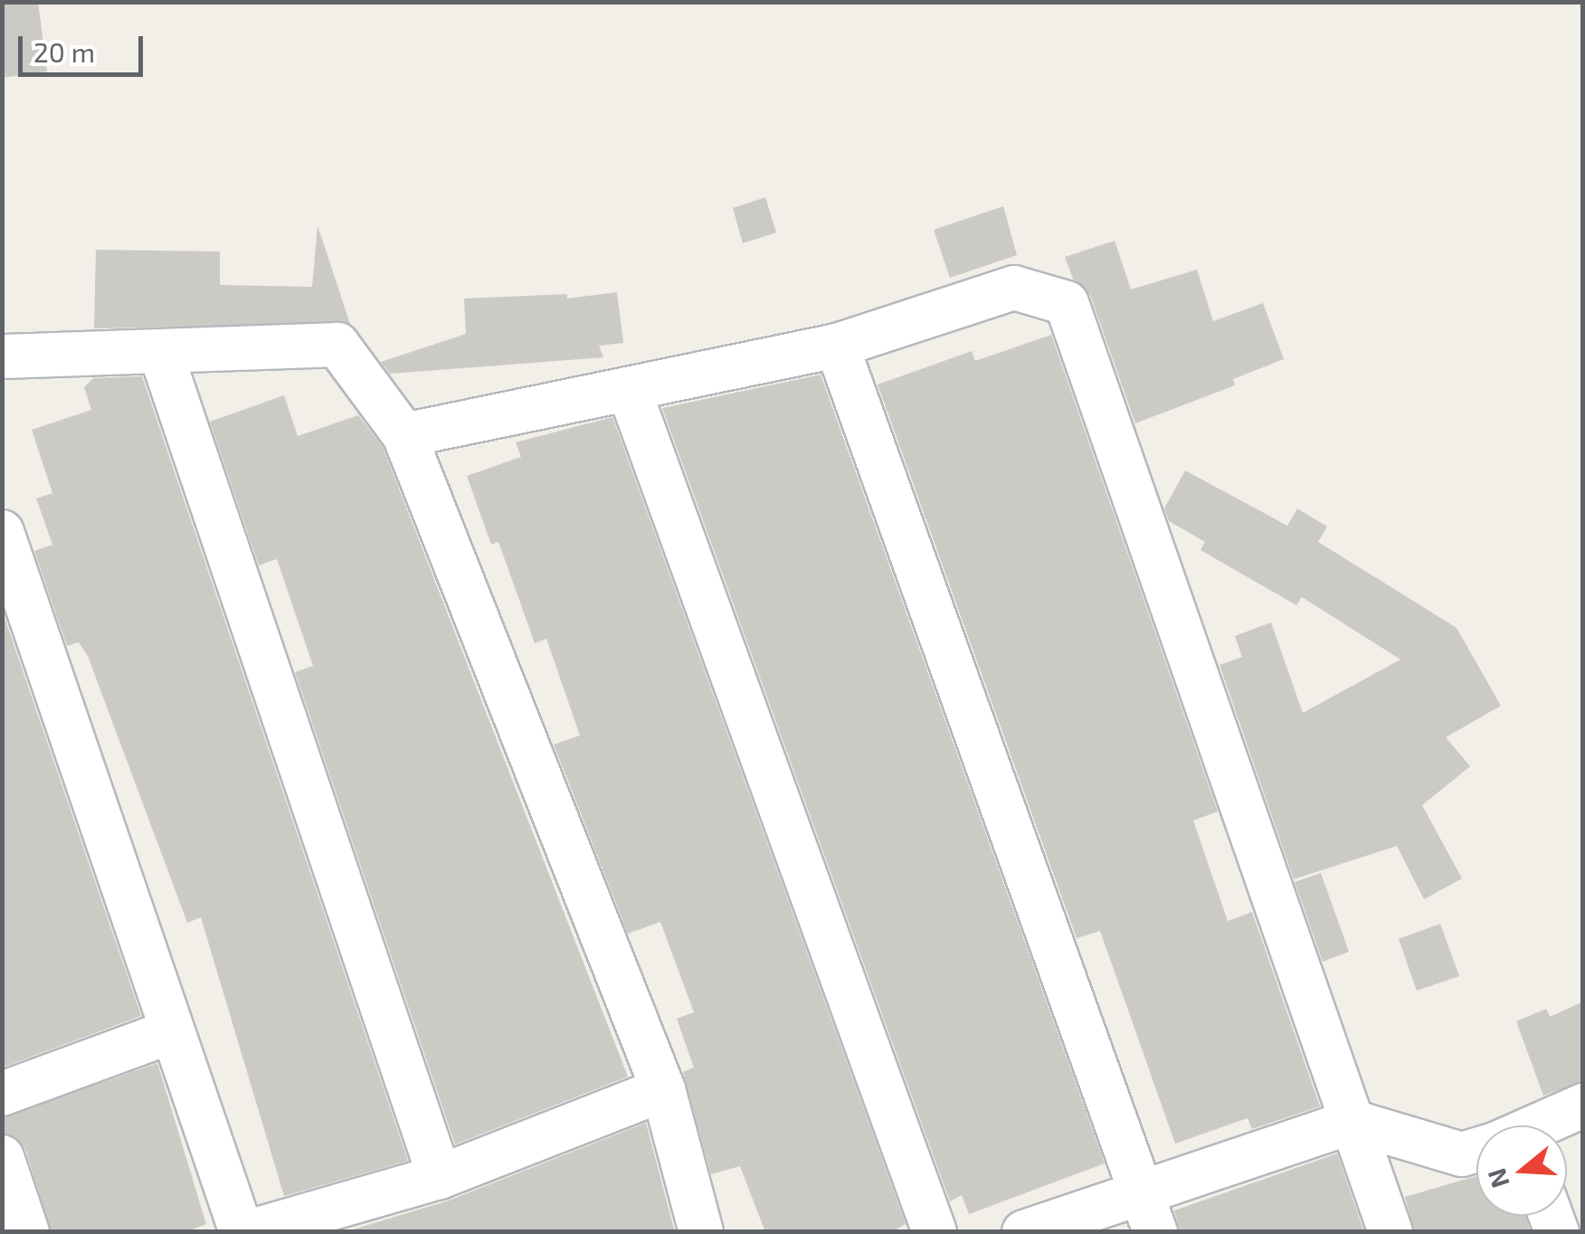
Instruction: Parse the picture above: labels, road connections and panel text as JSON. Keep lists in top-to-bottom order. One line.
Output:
{"scale_bar":"20 m","north":"left"}
